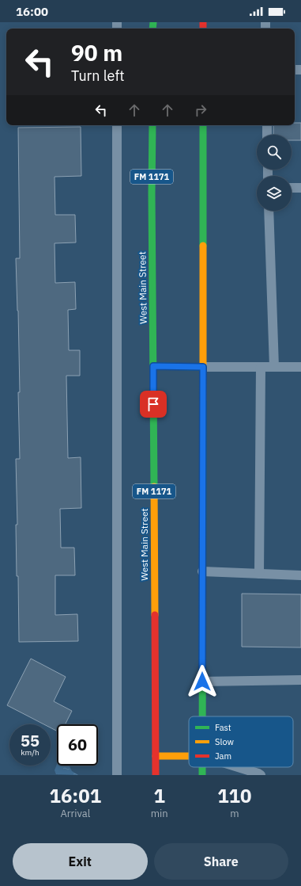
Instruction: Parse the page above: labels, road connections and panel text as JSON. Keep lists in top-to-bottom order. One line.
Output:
{"streets":{"main road":["FM 1171","West Main Street"]},"legend":["Fast","Slow","Jam"],"page":{"status":"16:00","turn":["90 m","Turn left"],"speed":"55 km/h","limit":"60","eta":["16:01","Arrival","1","min","110","m"],"buttons":["Exit","Share"]}}
